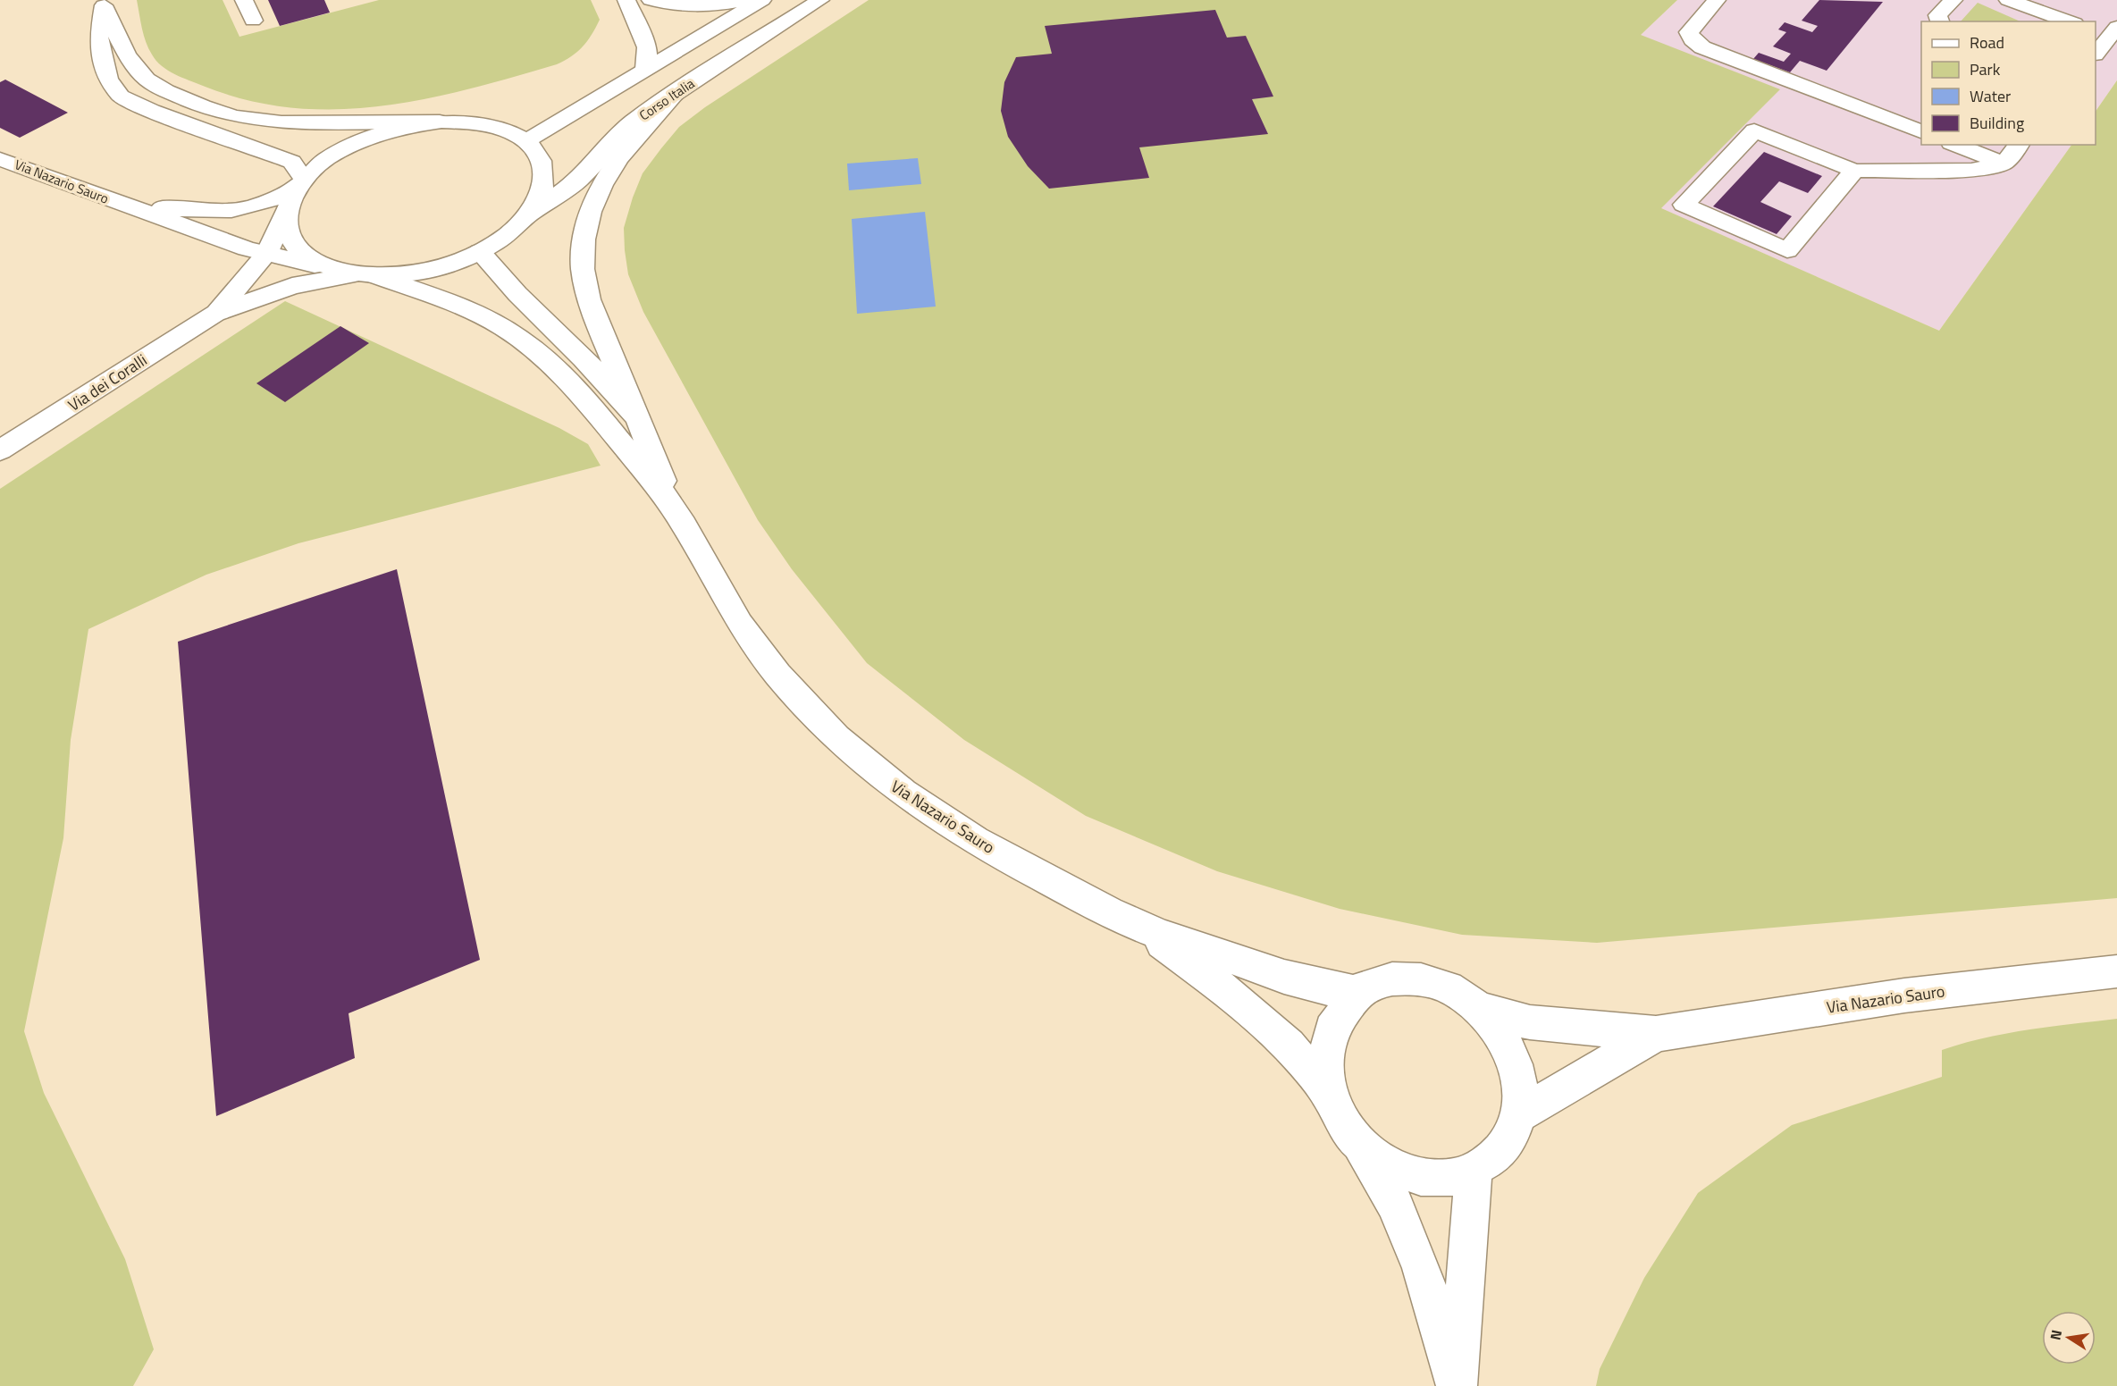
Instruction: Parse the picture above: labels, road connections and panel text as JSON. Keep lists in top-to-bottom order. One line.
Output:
{"streets":{"street":["Corso Italia","Via Nazario Sauro","Via dei Coralli"]},"legend":["Road","Park","Water","Building"],"north":"left"}
